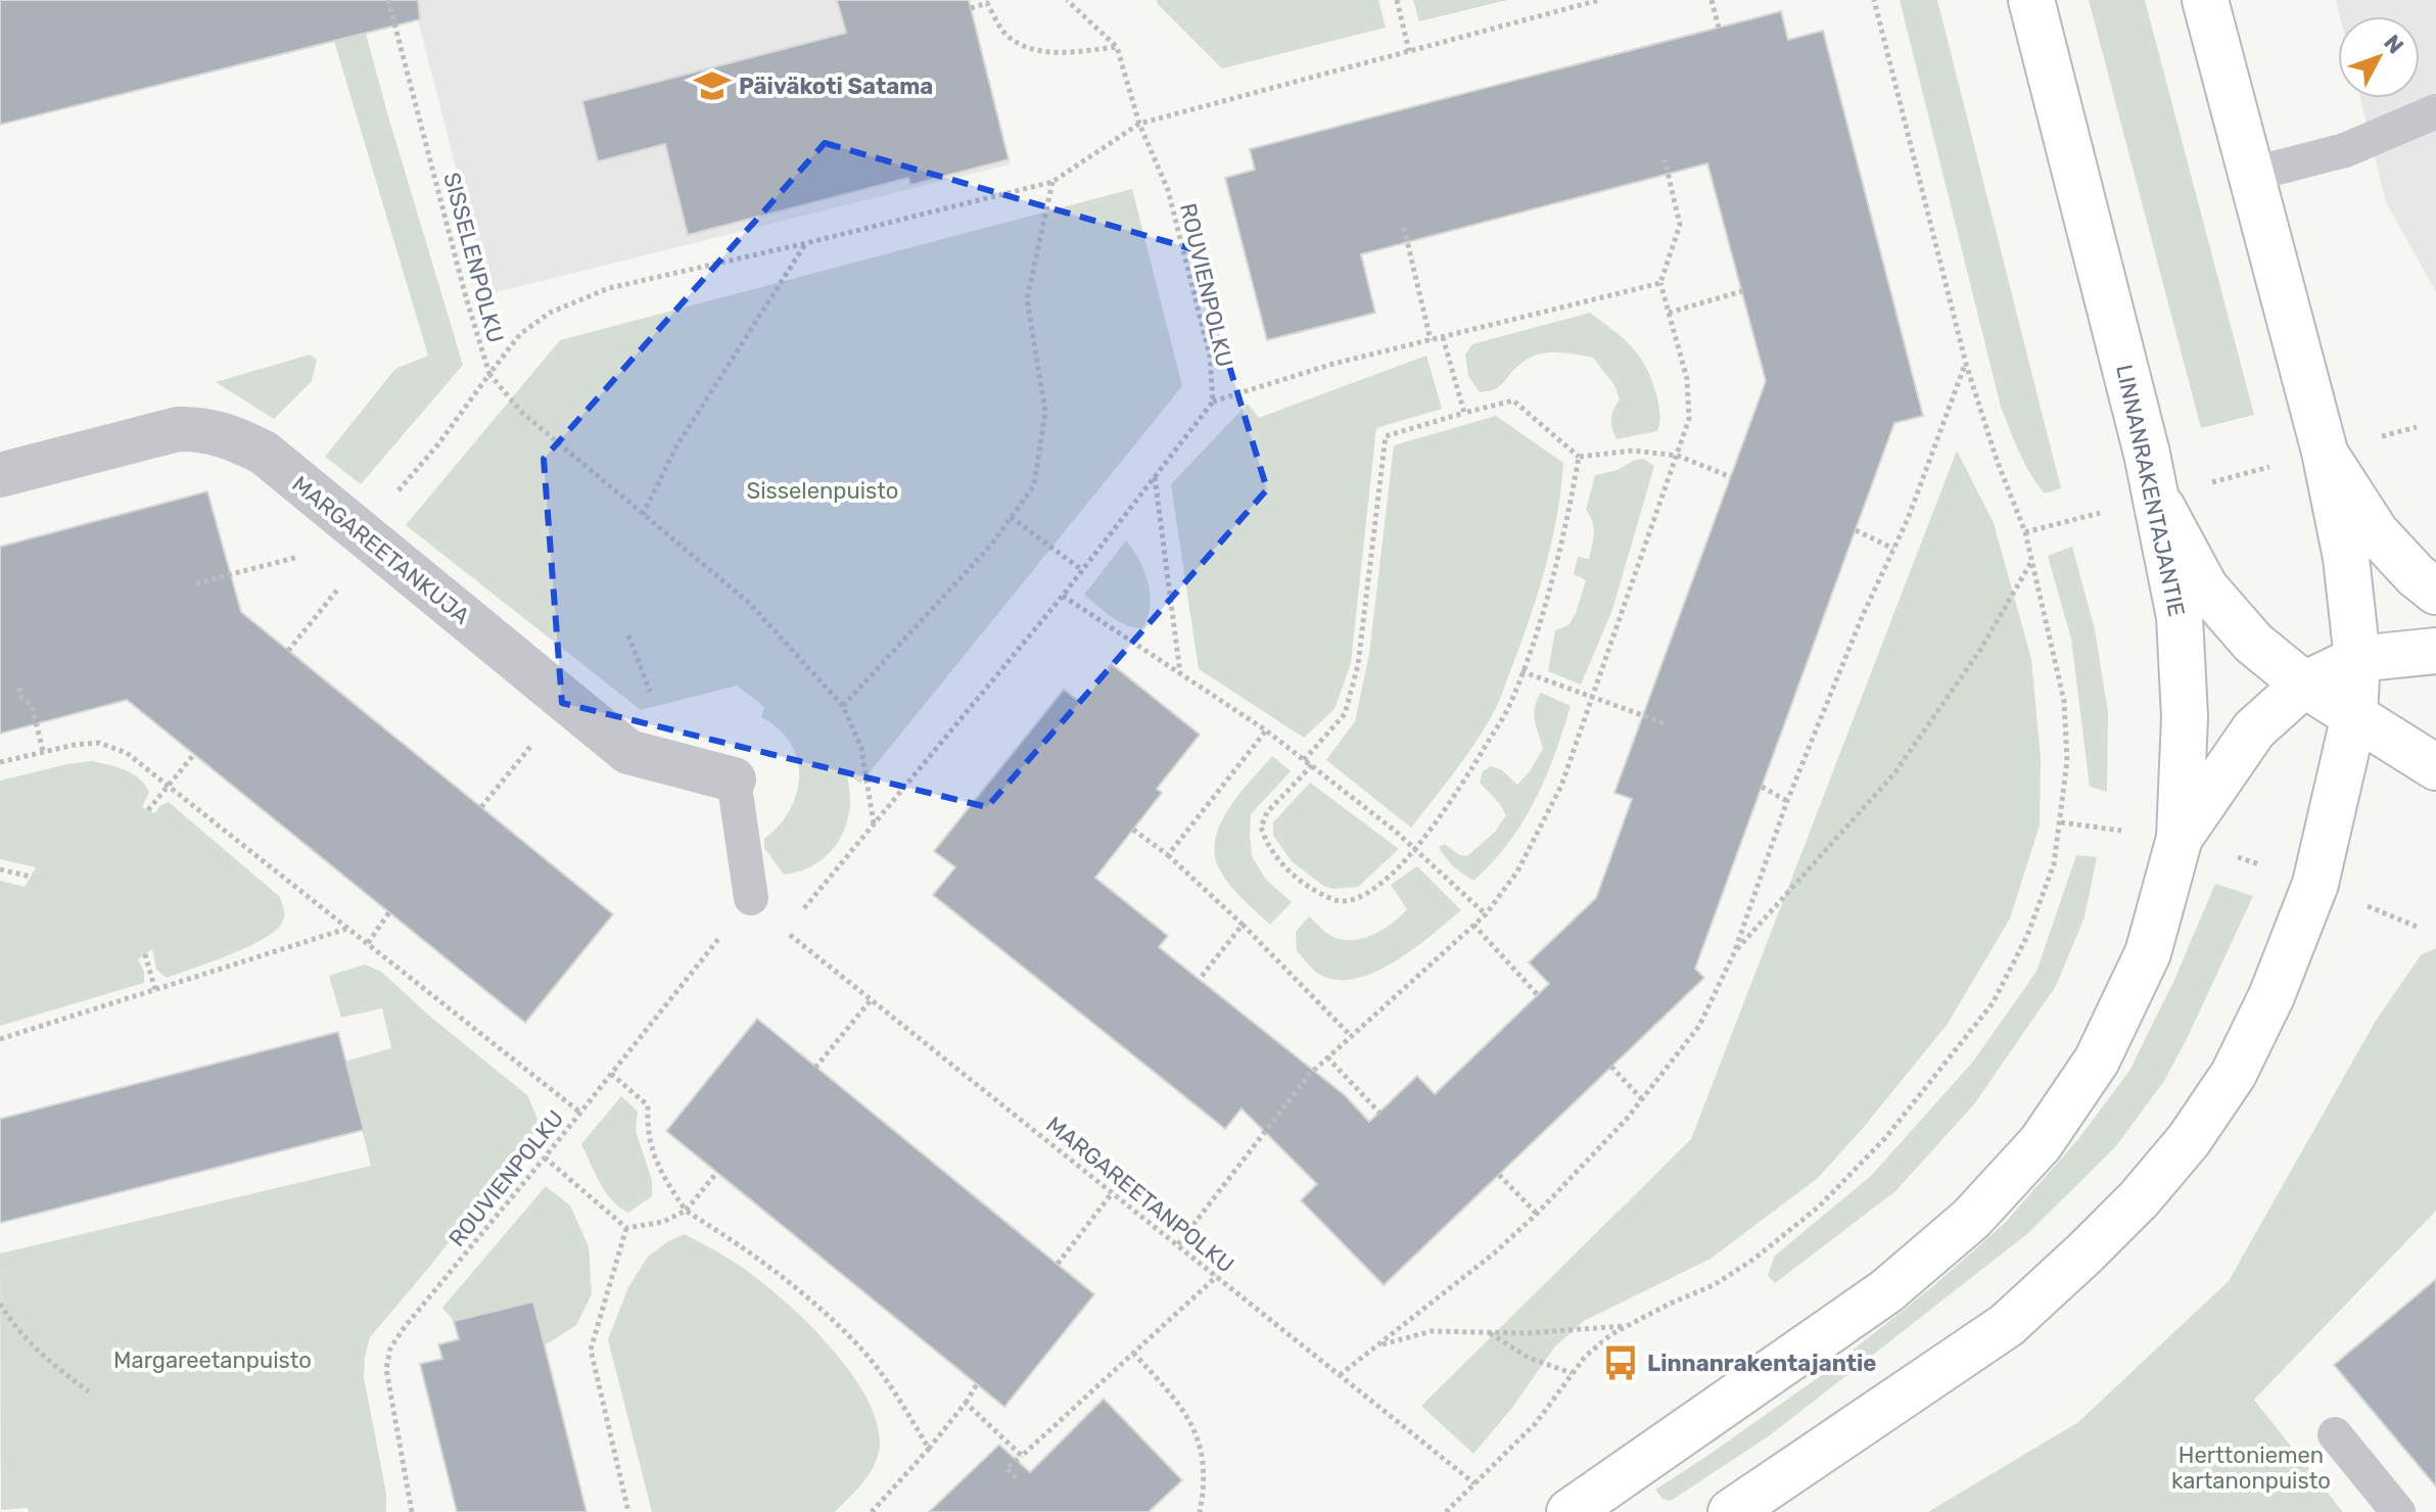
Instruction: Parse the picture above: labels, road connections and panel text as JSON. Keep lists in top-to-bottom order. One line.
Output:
{"streets":{"main road":["LINNANRAKENTAJANTIE"],"street":["MARGAREETANKUJA"],"path":["SISSELENPOLKU","ROUVIENPOLKU","MARGAREETANPOLKU"]},"crossings":[["SISSELENPOLKU","MARGAREETANKUJA"]],"parks":["Sisselenpuisto","Margareetanpuisto","Herttoniemen kartanonpuisto"],"places":{"school or university":["Päiväkoti Satama"],"bus stop":["Linnanrakentajantie"]},"north":"top right"}
